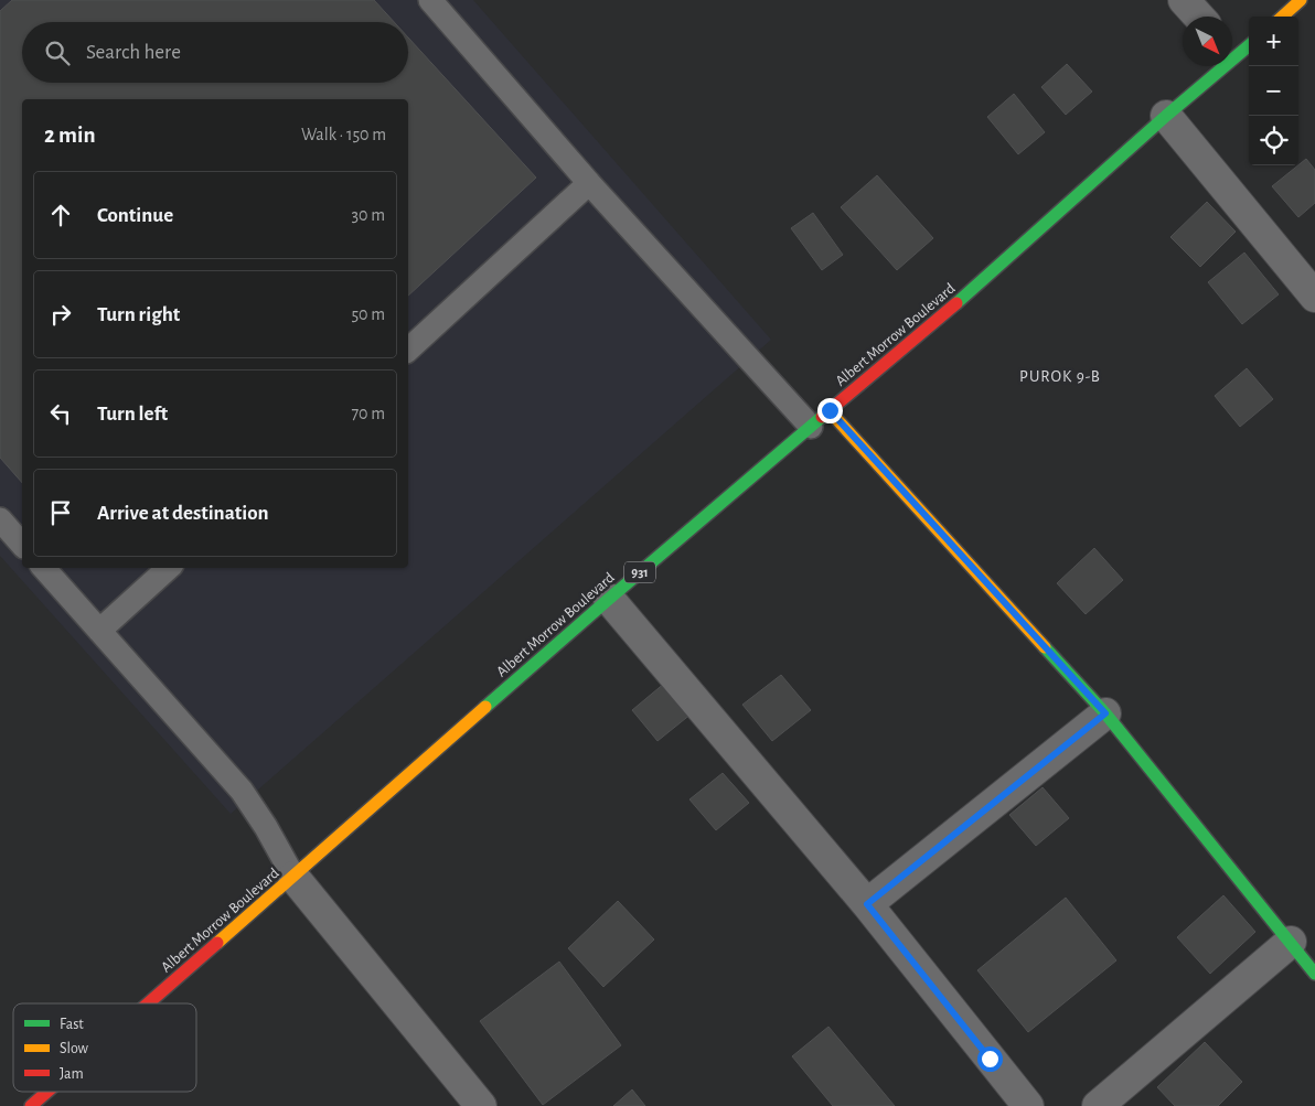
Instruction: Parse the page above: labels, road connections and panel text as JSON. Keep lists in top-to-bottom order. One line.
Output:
{"streets":{"main road":["Albert Morrow Boulevard","931"]},"districts":["PUROK 9-B"],"legend":["Fast","Slow","Jam"],"north":"bottom right","page":{"map_buttons":["+","−"],"search":"Search here","heading":["2 min","Walk · 150 m"],"list":[["Continue","30 m"],["Turn right","50 m"],["Turn left","70 m"],"Arrive at destination"]}}
